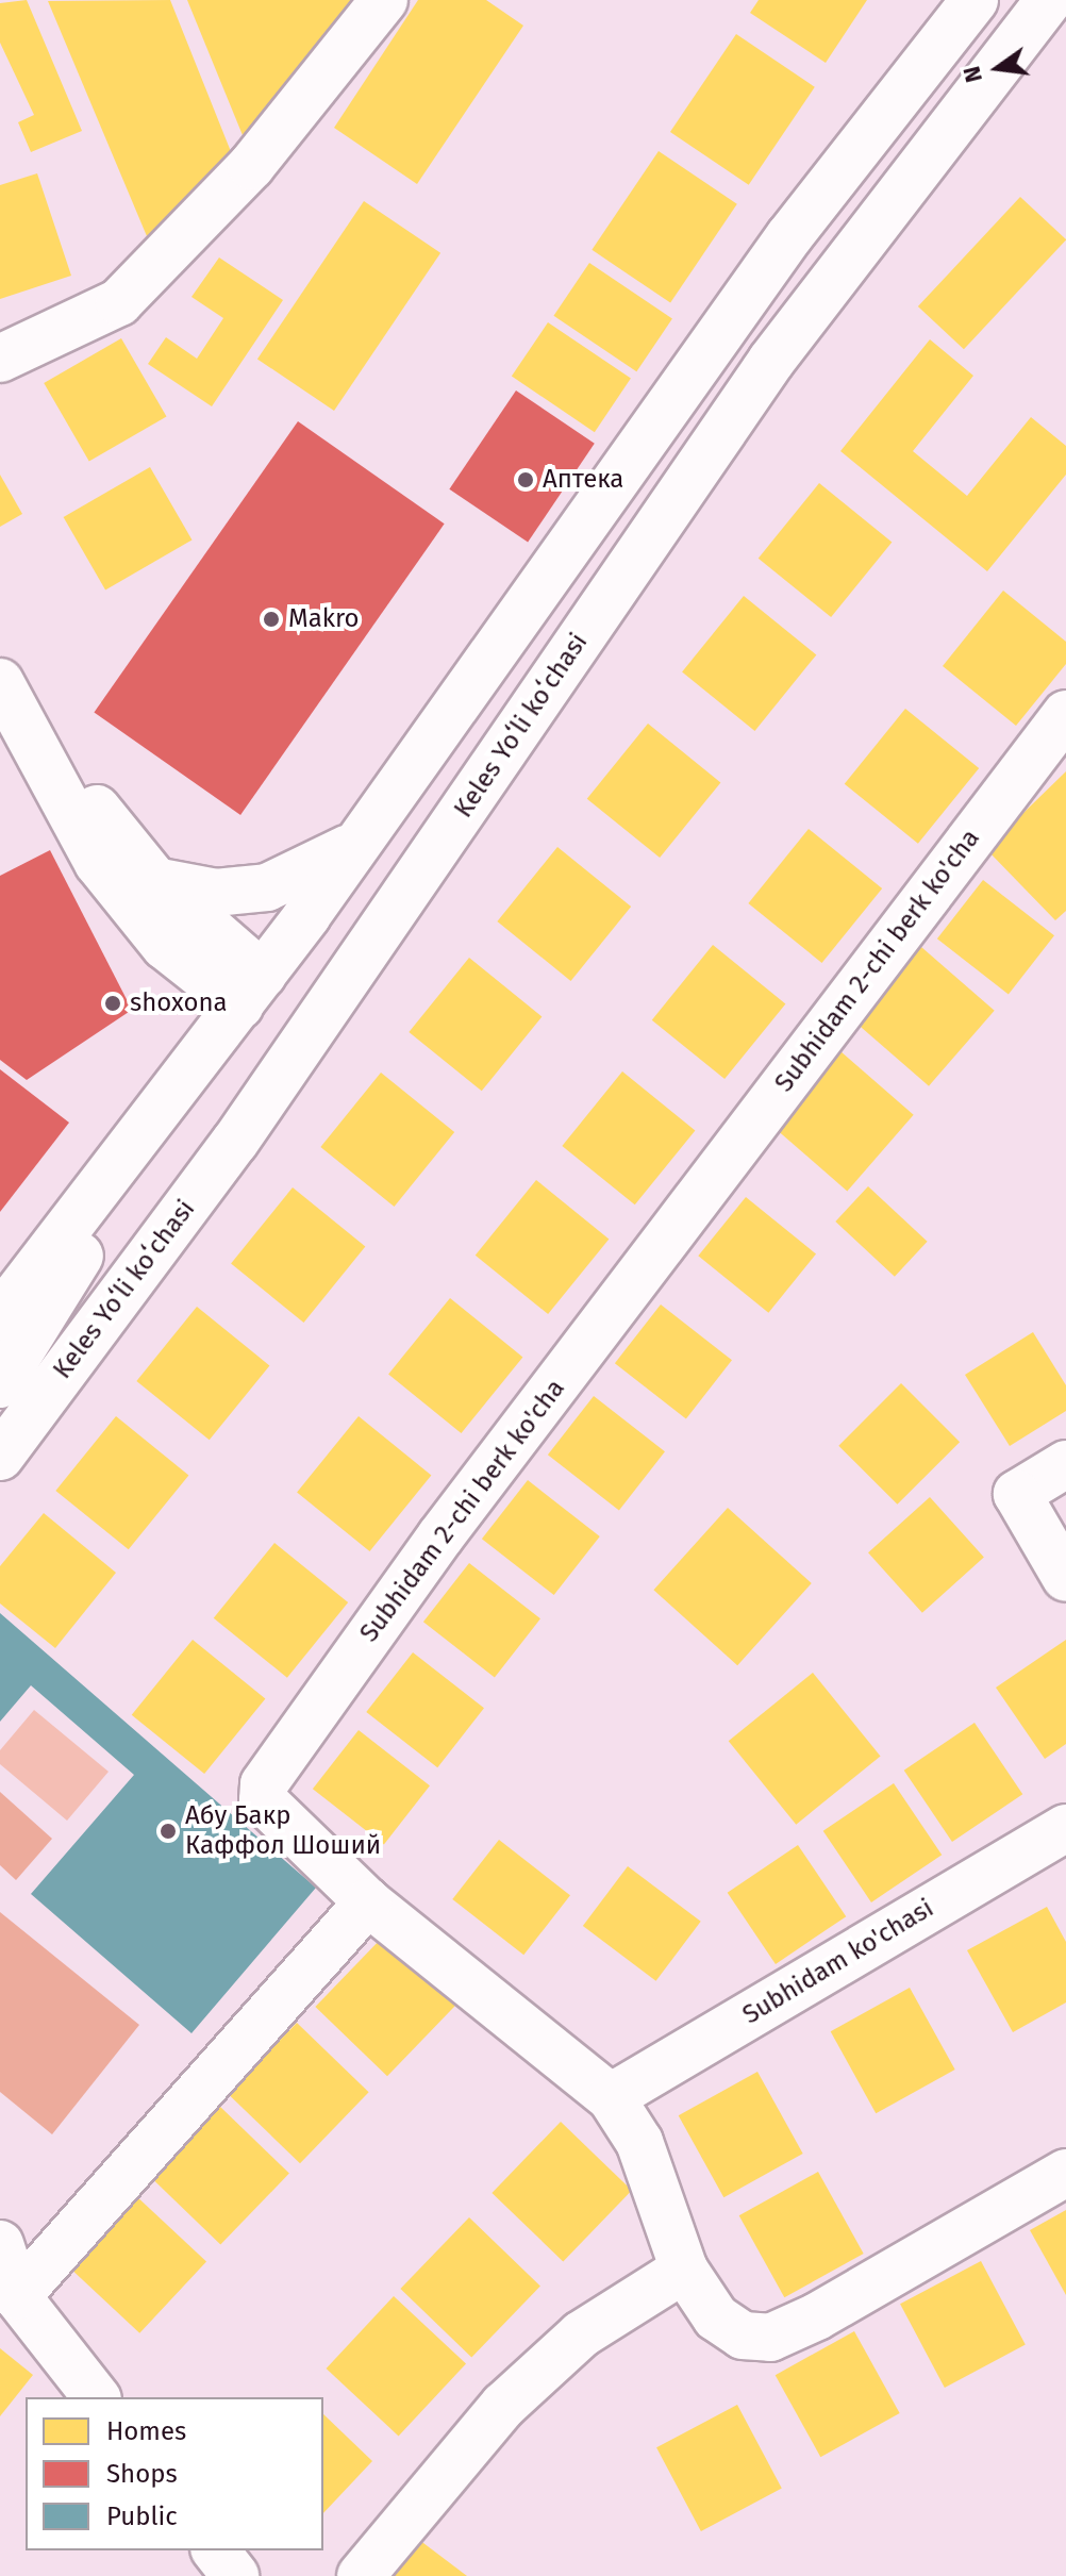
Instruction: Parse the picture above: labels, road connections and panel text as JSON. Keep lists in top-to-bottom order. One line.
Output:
{"streets":{"street":["Keles Yoʻli koʻchasi","Subhidam 2-chi berk ko'cha","Subhidam ko'chasi"]},"crossings":[["Subhidam 2-chi berk ko'cha","Subhidam ko'chasi"]],"places":["Аптека","Makro","shoxona","Абу Бакр Каффол Шоший"],"legend":["Homes","Shops","Public"],"north":"left"}
